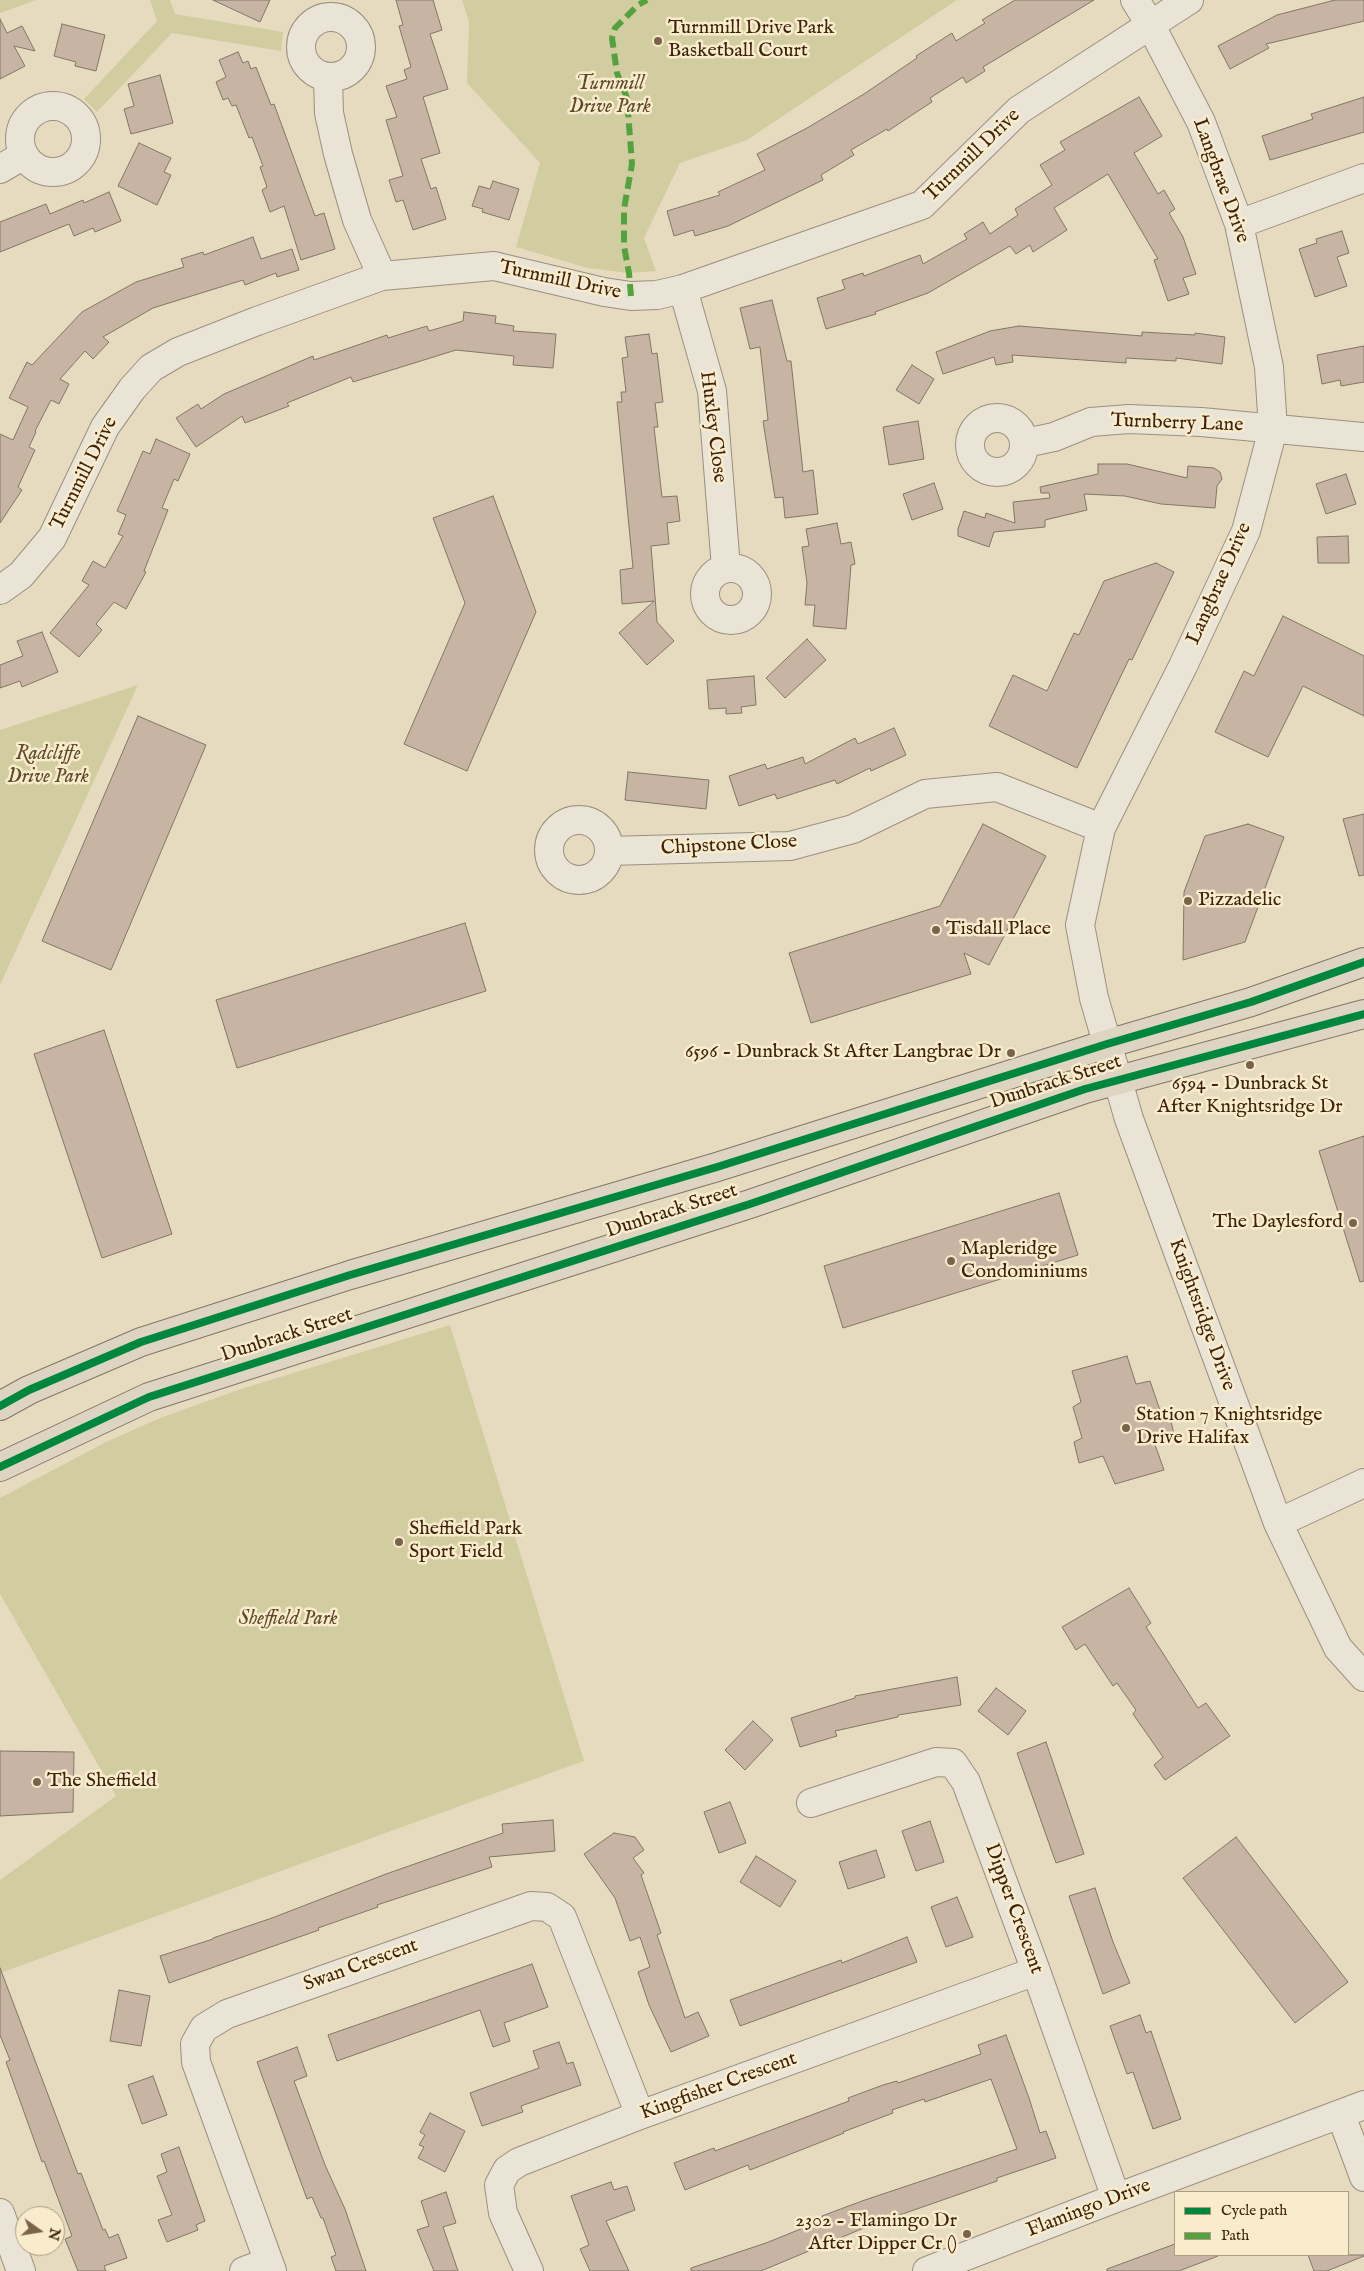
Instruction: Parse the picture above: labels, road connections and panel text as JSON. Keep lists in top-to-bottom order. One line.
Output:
{"streets":{"main road":["Dunbrack Street"],"street":["Turnmill Drive","Langbrae Drive","Turnberry Lane","Huxley Close","Chipstone Close","Knightsridge Drive","Dipper Crescent","Swan Crescent","Kingfisher Crescent","Flamingo Drive"]},"crossings":[["Turnmill Drive","Langbrae Drive"],["Turnmill Drive","Huxley Close"],["Langbrae Drive","Turnberry Lane"],["Langbrae Drive","Chipstone Close"],["Langbrae Drive","Dunbrack Street"],["Langbrae Drive","Knightsridge Drive"],["Dunbrack Street","Knightsridge Drive"],["Dipper Crescent","Kingfisher Crescent"],["Dipper Crescent","Flamingo Drive"],["Swan Crescent","Kingfisher Crescent"]],"parks":["Turnmill Drive Park","Radcliffe Drive Park","Sheffield Park"],"places":["Turnmill Drive Park Basketball Court","Pizzadelic","Tisdall Place","6596 - Dunbrack St After Langbrae Dr","6594 - Dunbrack St After Knightsridge Dr","The Daylesford","Mapleridge Condominiums","Station 7 Knightsridge Drive Halifax","Sheffield Park Sport Field","The Sheffield","2302 - Flamingo Dr After Dipper Cr ()"],"legend":["Cycle path","Path"],"north":"right"}
